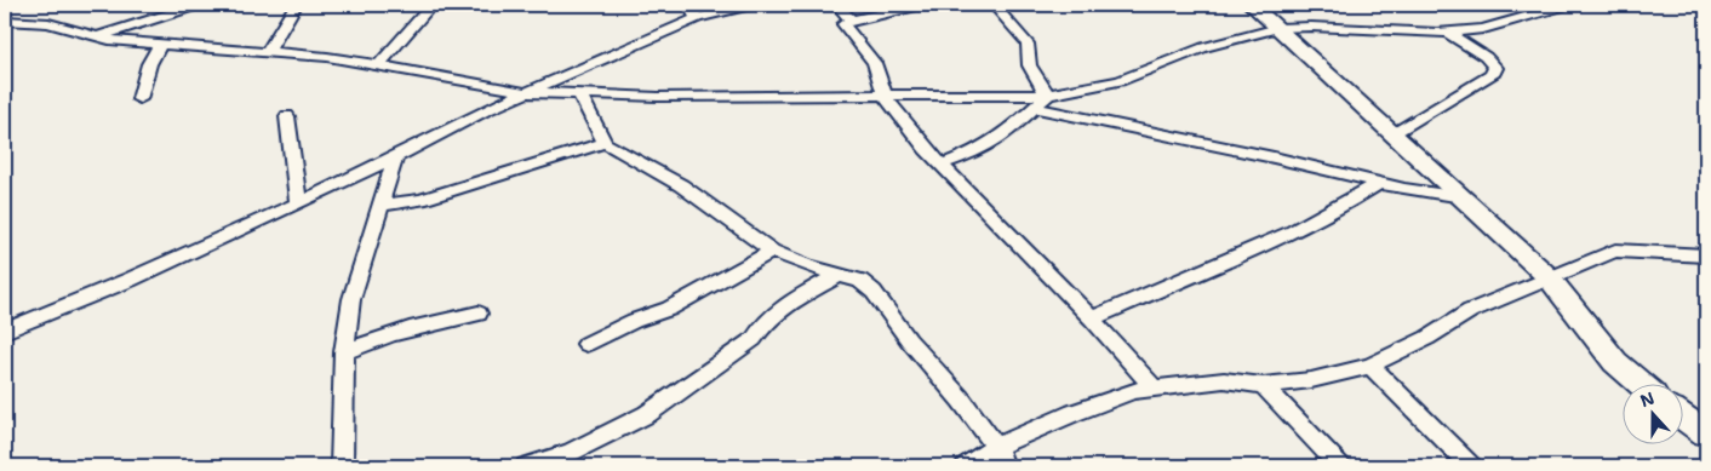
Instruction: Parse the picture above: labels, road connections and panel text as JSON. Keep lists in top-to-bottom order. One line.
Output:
{"north":"top"}
